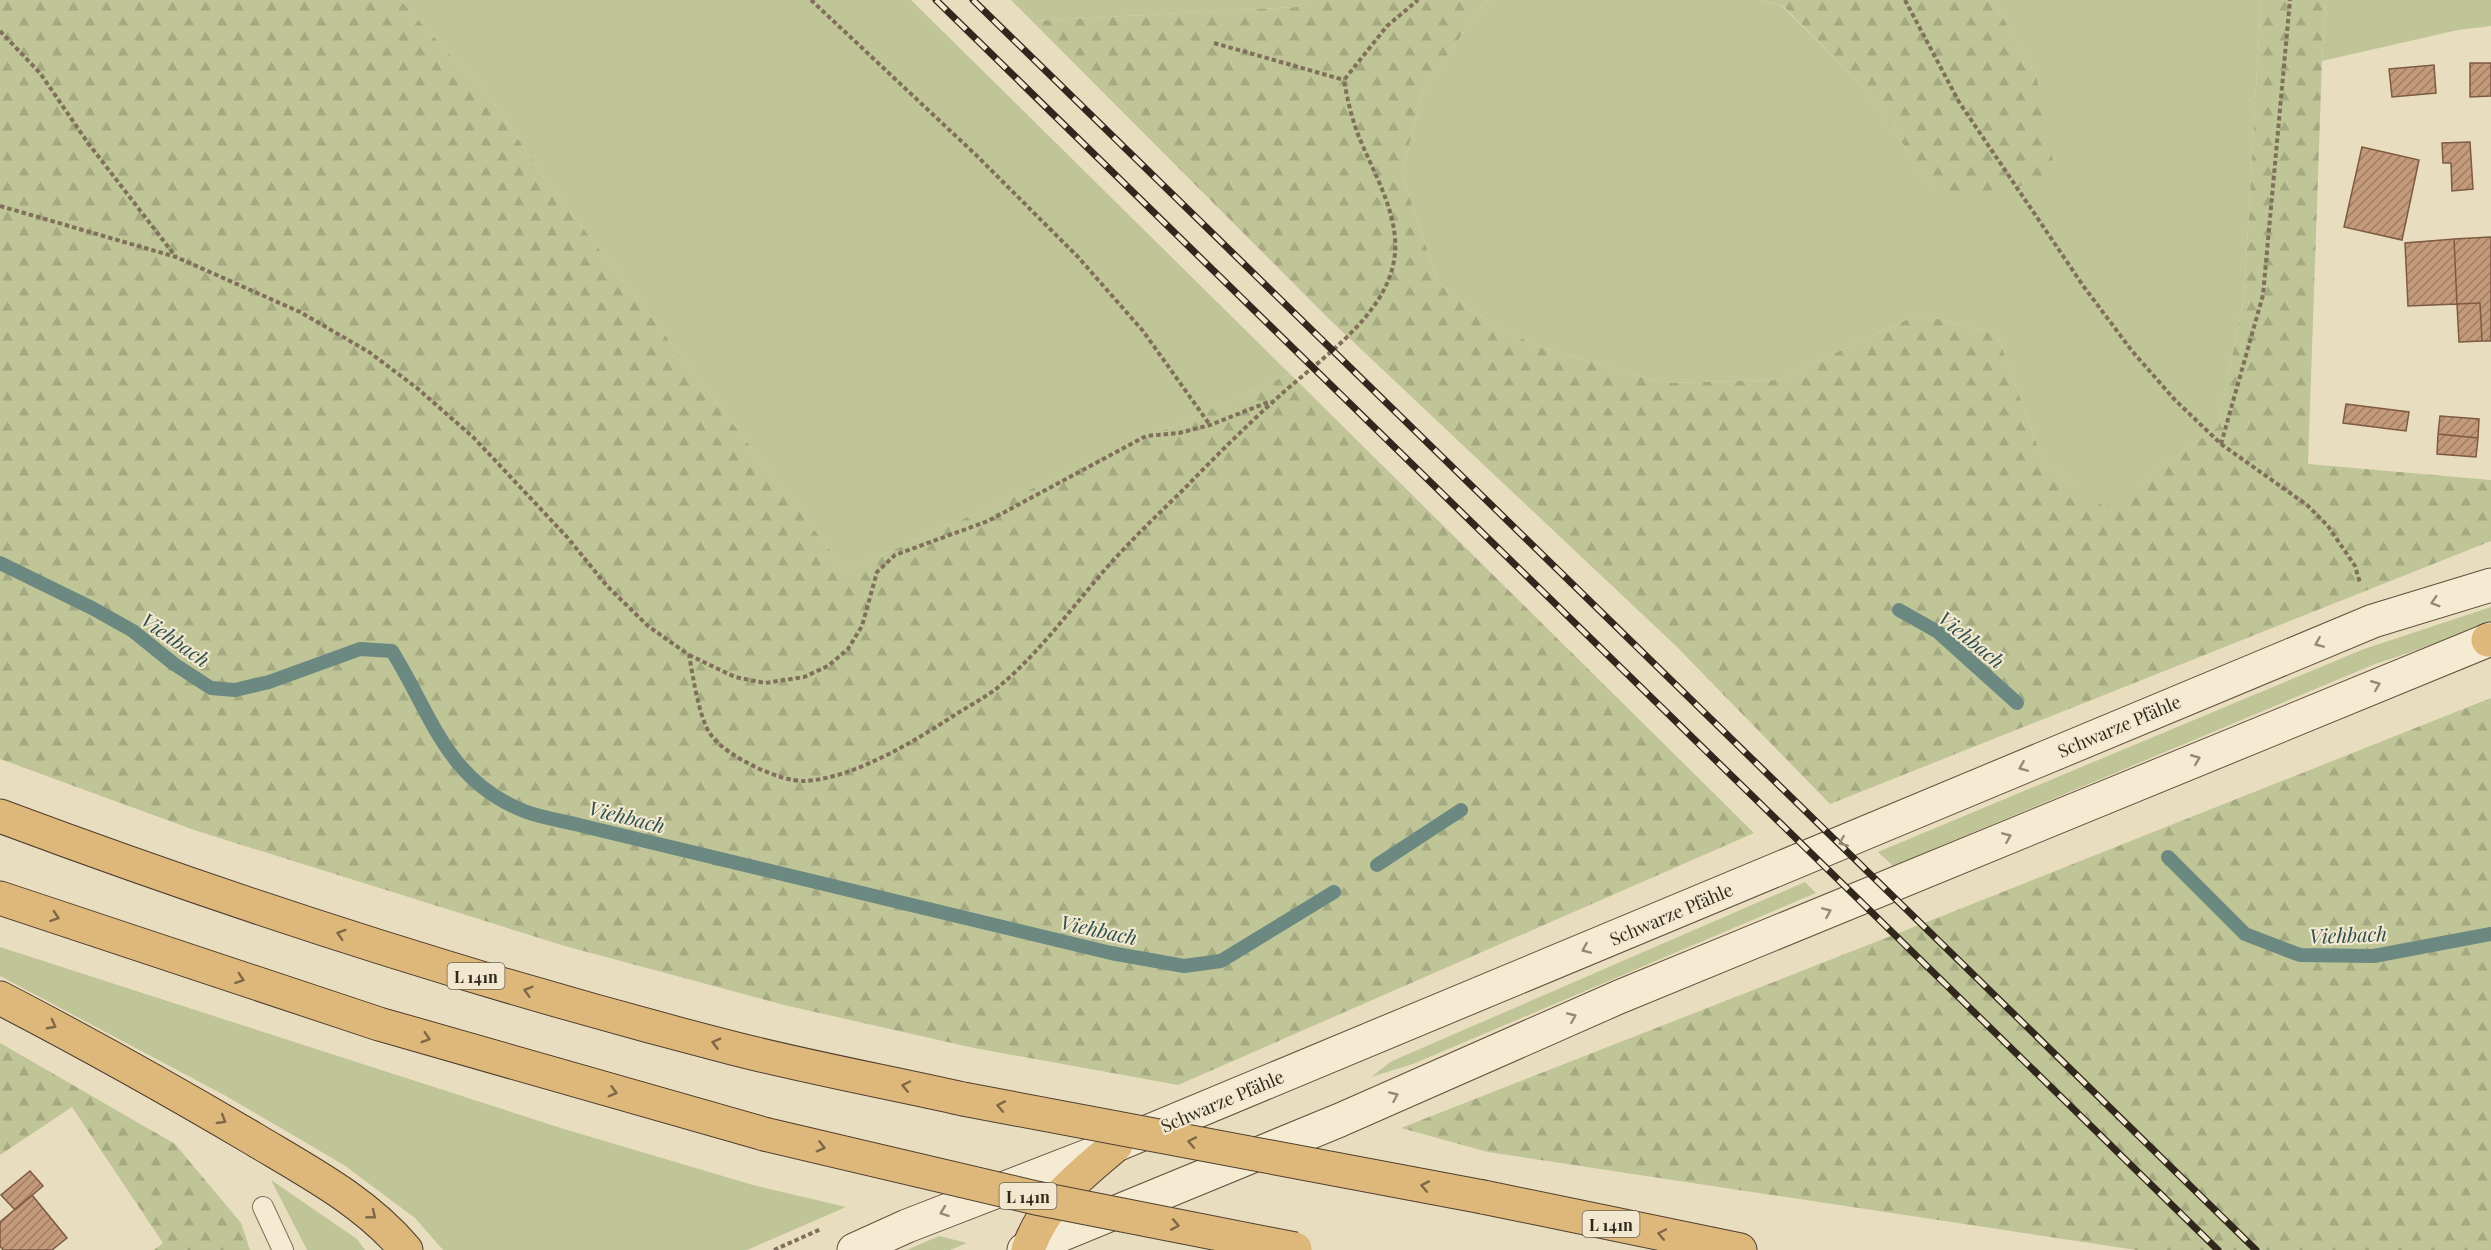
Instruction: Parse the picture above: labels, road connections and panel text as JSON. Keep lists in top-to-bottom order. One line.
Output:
{"streets":{"highway":["L 141n"],"main road":["Schwarze Pfähle"]},"water":["Viehbach"]}
